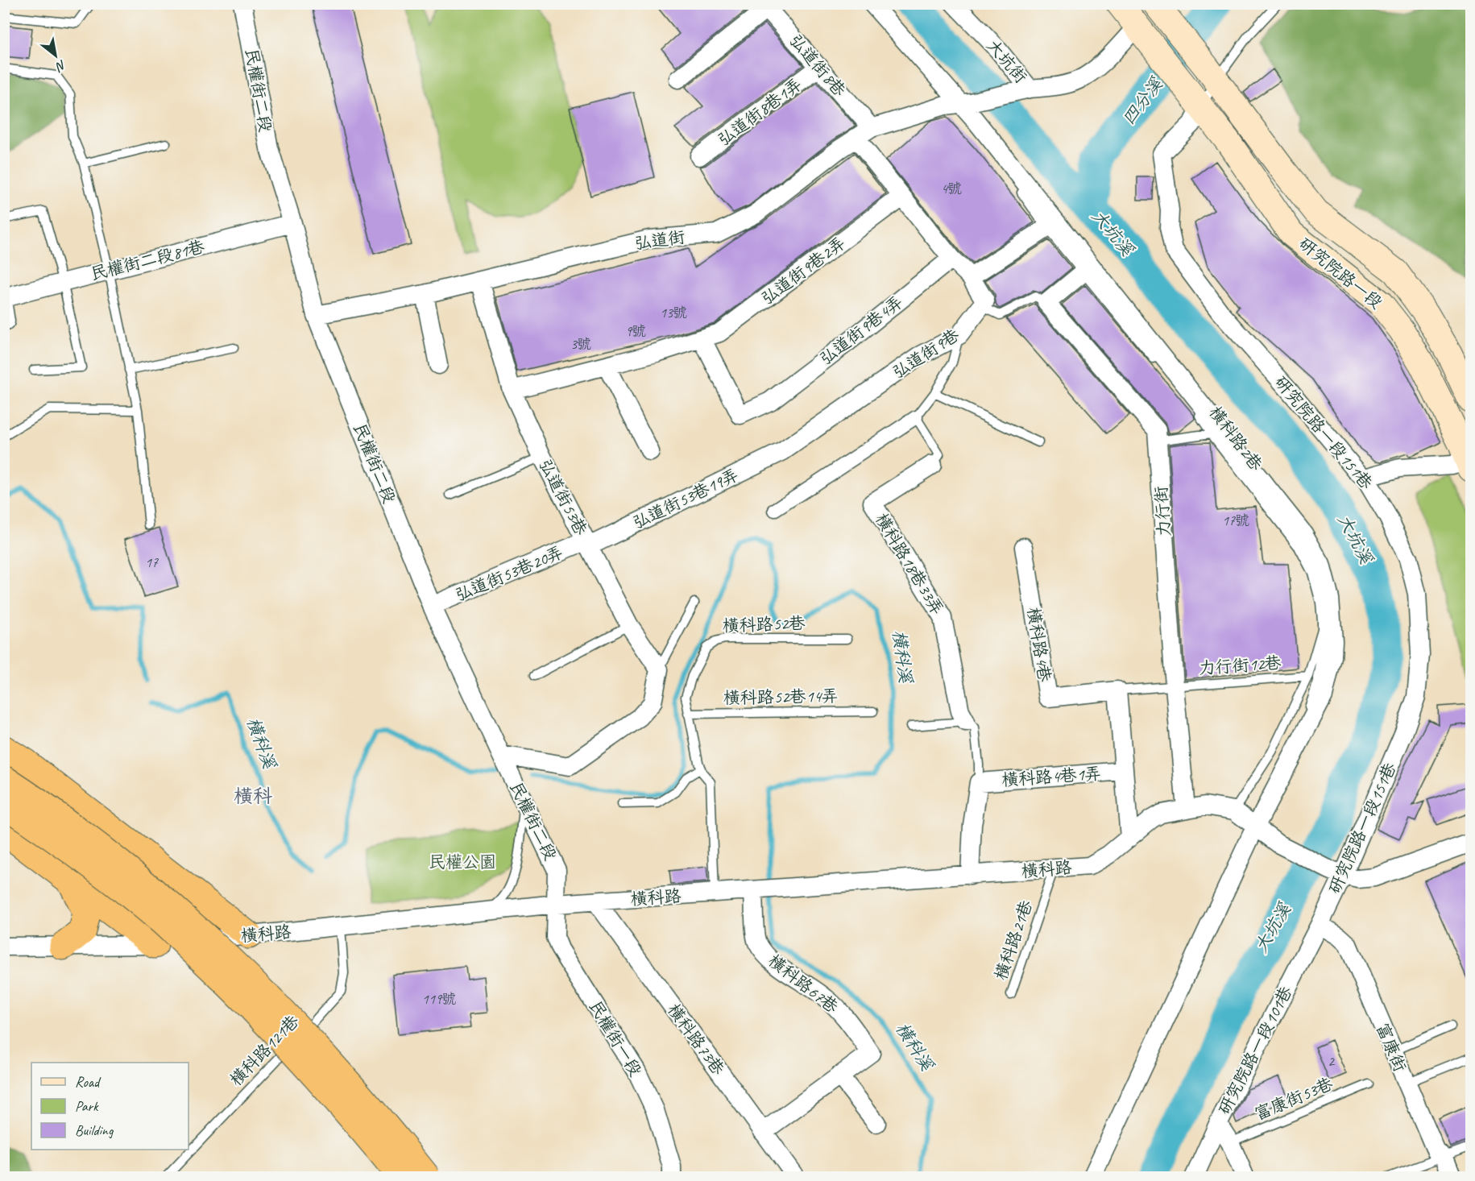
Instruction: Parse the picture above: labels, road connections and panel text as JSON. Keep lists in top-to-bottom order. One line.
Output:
{"streets":{"main road":["研究院路一段"],"street":["大坑街","弘道街8巷","民權街二段","弘道街8巷1弄","弘道街","民權街二段81巷","弘道街9巷2弄","弘道街9巷4弄","弘道街9巷","研究院路一段151巷","弘道街53巷","弘道街53巷19弄","力行街","橫科路18巷33弄","弘道街53巷20弄","橫科路4巷","橫科路4巷1弄","橫科路","橫科路67巷","民權街一段","橫科路73巷","富康街","研究院路一段101巷"],"lane":["橫科路2巷","橫科路52巷","力行街12巷","橫科路52巷14弄","橫科路21巷","橫科路121巷","富康街53巷"]},"crossings":[["大坑街","弘道街"],["大坑街","研究院路一段"],["弘道街8巷","弘道街8巷1弄"],["弘道街8巷","弘道街"],["民權街二段","弘道街"],["民權街二段","民權街二段81巷"],["民權街二段","弘道街53巷20弄"],["民權街二段","橫科路"],["民權街二段","民權街一段"],["弘道街","橫科路2巷"],["弘道街","弘道街53巷"],["弘道街9巷2弄","弘道街9巷4弄"],["弘道街9巷2弄","弘道街53巷"],["研究院路一段","研究院路一段151巷"],["弘道街9巷","弘道街53巷19弄"],["研究院路一段151巷","橫科路"],["研究院路一段151巷","富康街"],["研究院路一段151巷","研究院路一段101巷"],["橫科路2巷","力行街12巷"],["橫科路2巷","橫科路"],["弘道街53巷","弘道街53巷19弄"],["弘道街53巷","弘道街53巷20弄"],["弘道街53巷19弄","弘道街53巷20弄"],["力行街","力行街12巷"],["力行街","橫科路"],["橫科路52巷","橫科路52巷14弄"],["橫科路52巷","橫科路"],["橫科路4巷","力行街12巷"],["橫科路","橫科路21巷"],["橫科路","橫科路67巷"],["橫科路","民權街一段"],["橫科路","橫科路73巷"],["橫科路","橫科路121巷"],["橫科路67巷","橫科路73巷"],["富康街","研究院路一段101巷"]],"districts":["橫科"],"water":["四分溪","大坑溪","橫科溪"],"parks":["民權公園"],"house_numbers":["4號","13號","9號","3號","17號","17","119號","2"],"legend":["Road","Park","Building"],"north":"bottom right"}
